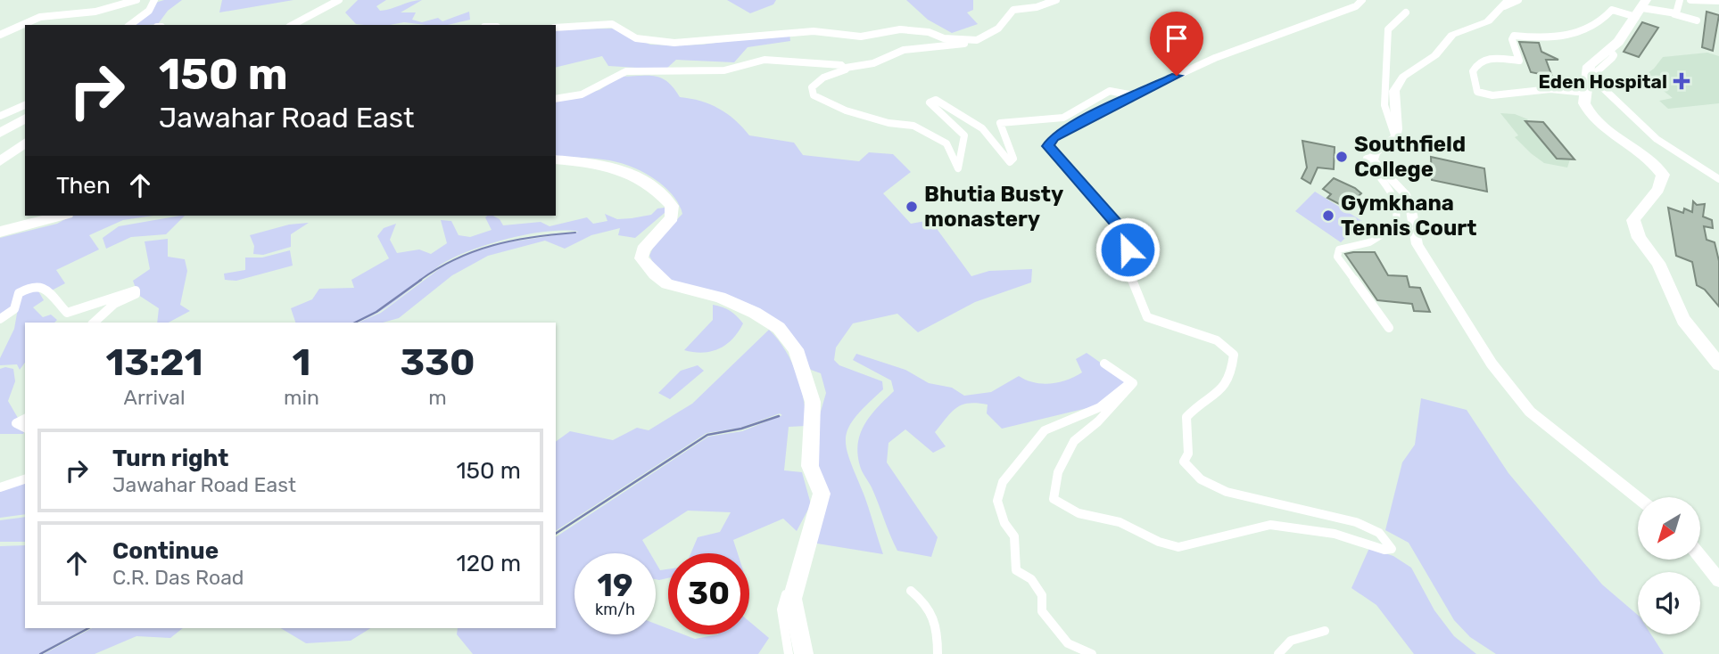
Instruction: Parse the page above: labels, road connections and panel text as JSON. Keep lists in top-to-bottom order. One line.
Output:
{"places":{"health":["Eden Hospital"],"other":["Southfield College","Bhutia Busty monastery","Gymkhana Tennis Court"]},"north":"bottom left","page":{"turn":["150 m","Jawahar Road East"],"then":"Then","eta":["13:21","Arrival","1","min","330","m"],"list":[{"name":"Turn right","note":"Jawahar Road East","value":"150 m"},{"name":"Continue","note":"C.R. Das Road","value":"120 m"}],"speed":"19 km/h","limit":"30"}}
